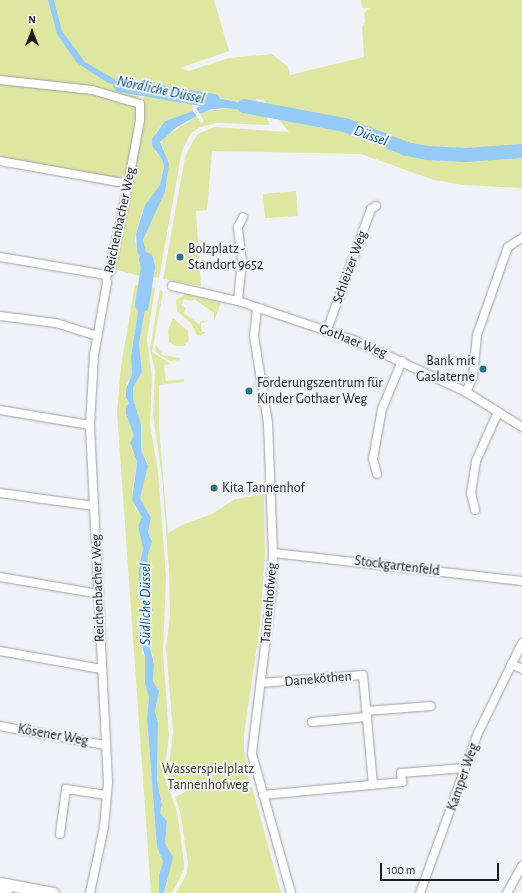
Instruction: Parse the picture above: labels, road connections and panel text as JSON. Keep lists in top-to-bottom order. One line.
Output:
{"streets":{"street":["Reichenbacher Weg","Schleizer Weg","Gothaer Weg","Stockgartenfeld","Tannenhofweg","Daneköthen","Kösener Weg","Kamper Weg"]},"crossings":[["Reichenbacher Weg","Kösener Weg"],["Schleizer Weg","Gothaer Weg"],["Gothaer Weg","Tannenhofweg"],["Stockgartenfeld","Tannenhofweg"],["Tannenhofweg","Daneköthen"]],"water":["Nördliche Düssel","Düssel","Südliche Düssel"],"parks":["Wasserspielplatz Tannenhofweg"],"places":["Bolzplatz - Standort 9652","Bank mit Gaslaterne","Förderungszentrum für Kinder Gothaer Weg","Kita Tannenhof"],"scale_bar":"100 m","north":"top"}
